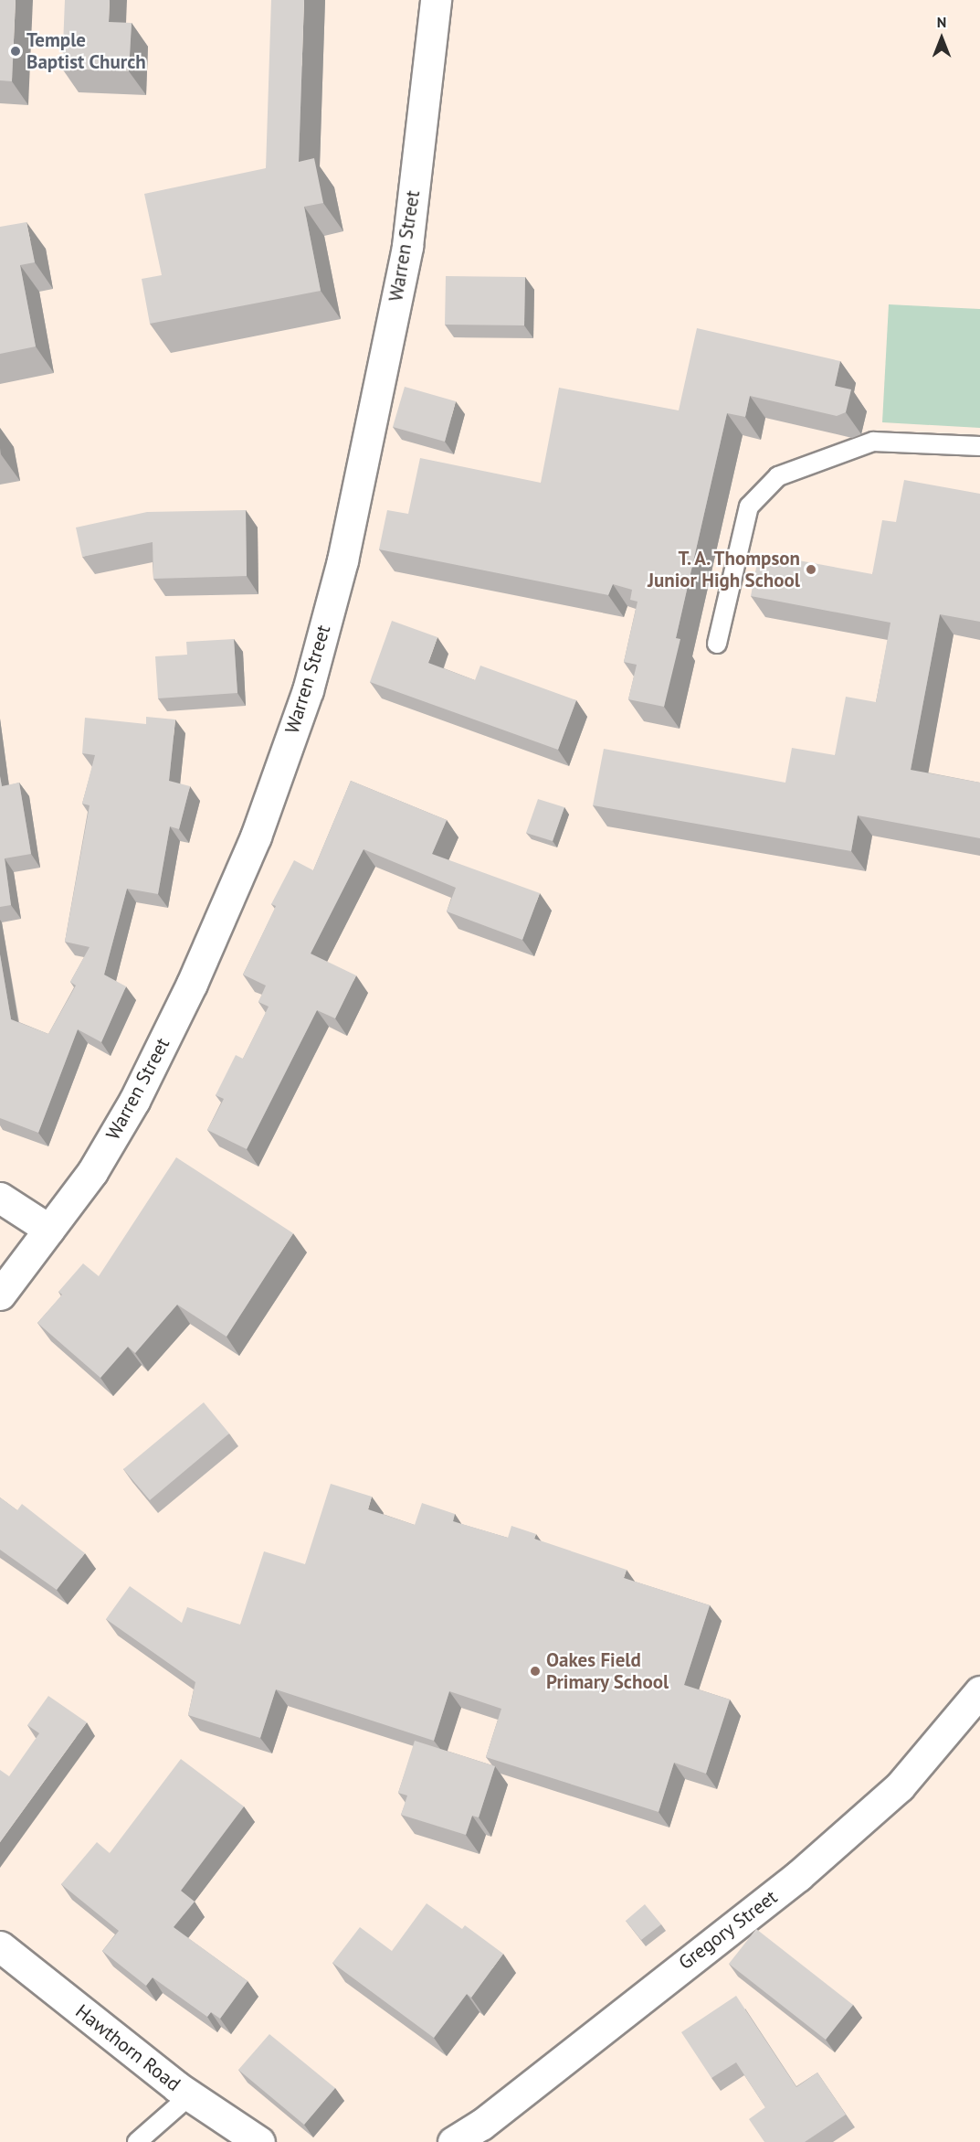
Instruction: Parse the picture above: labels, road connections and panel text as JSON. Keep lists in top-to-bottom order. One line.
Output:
{"streets":{"street":["Warren Street","Gregory Street","Hawthorn Road"]},"places":["Temple Baptist Church","T. A. Thompson Junior High School","Oakes Field Primary School"],"north":"top"}
